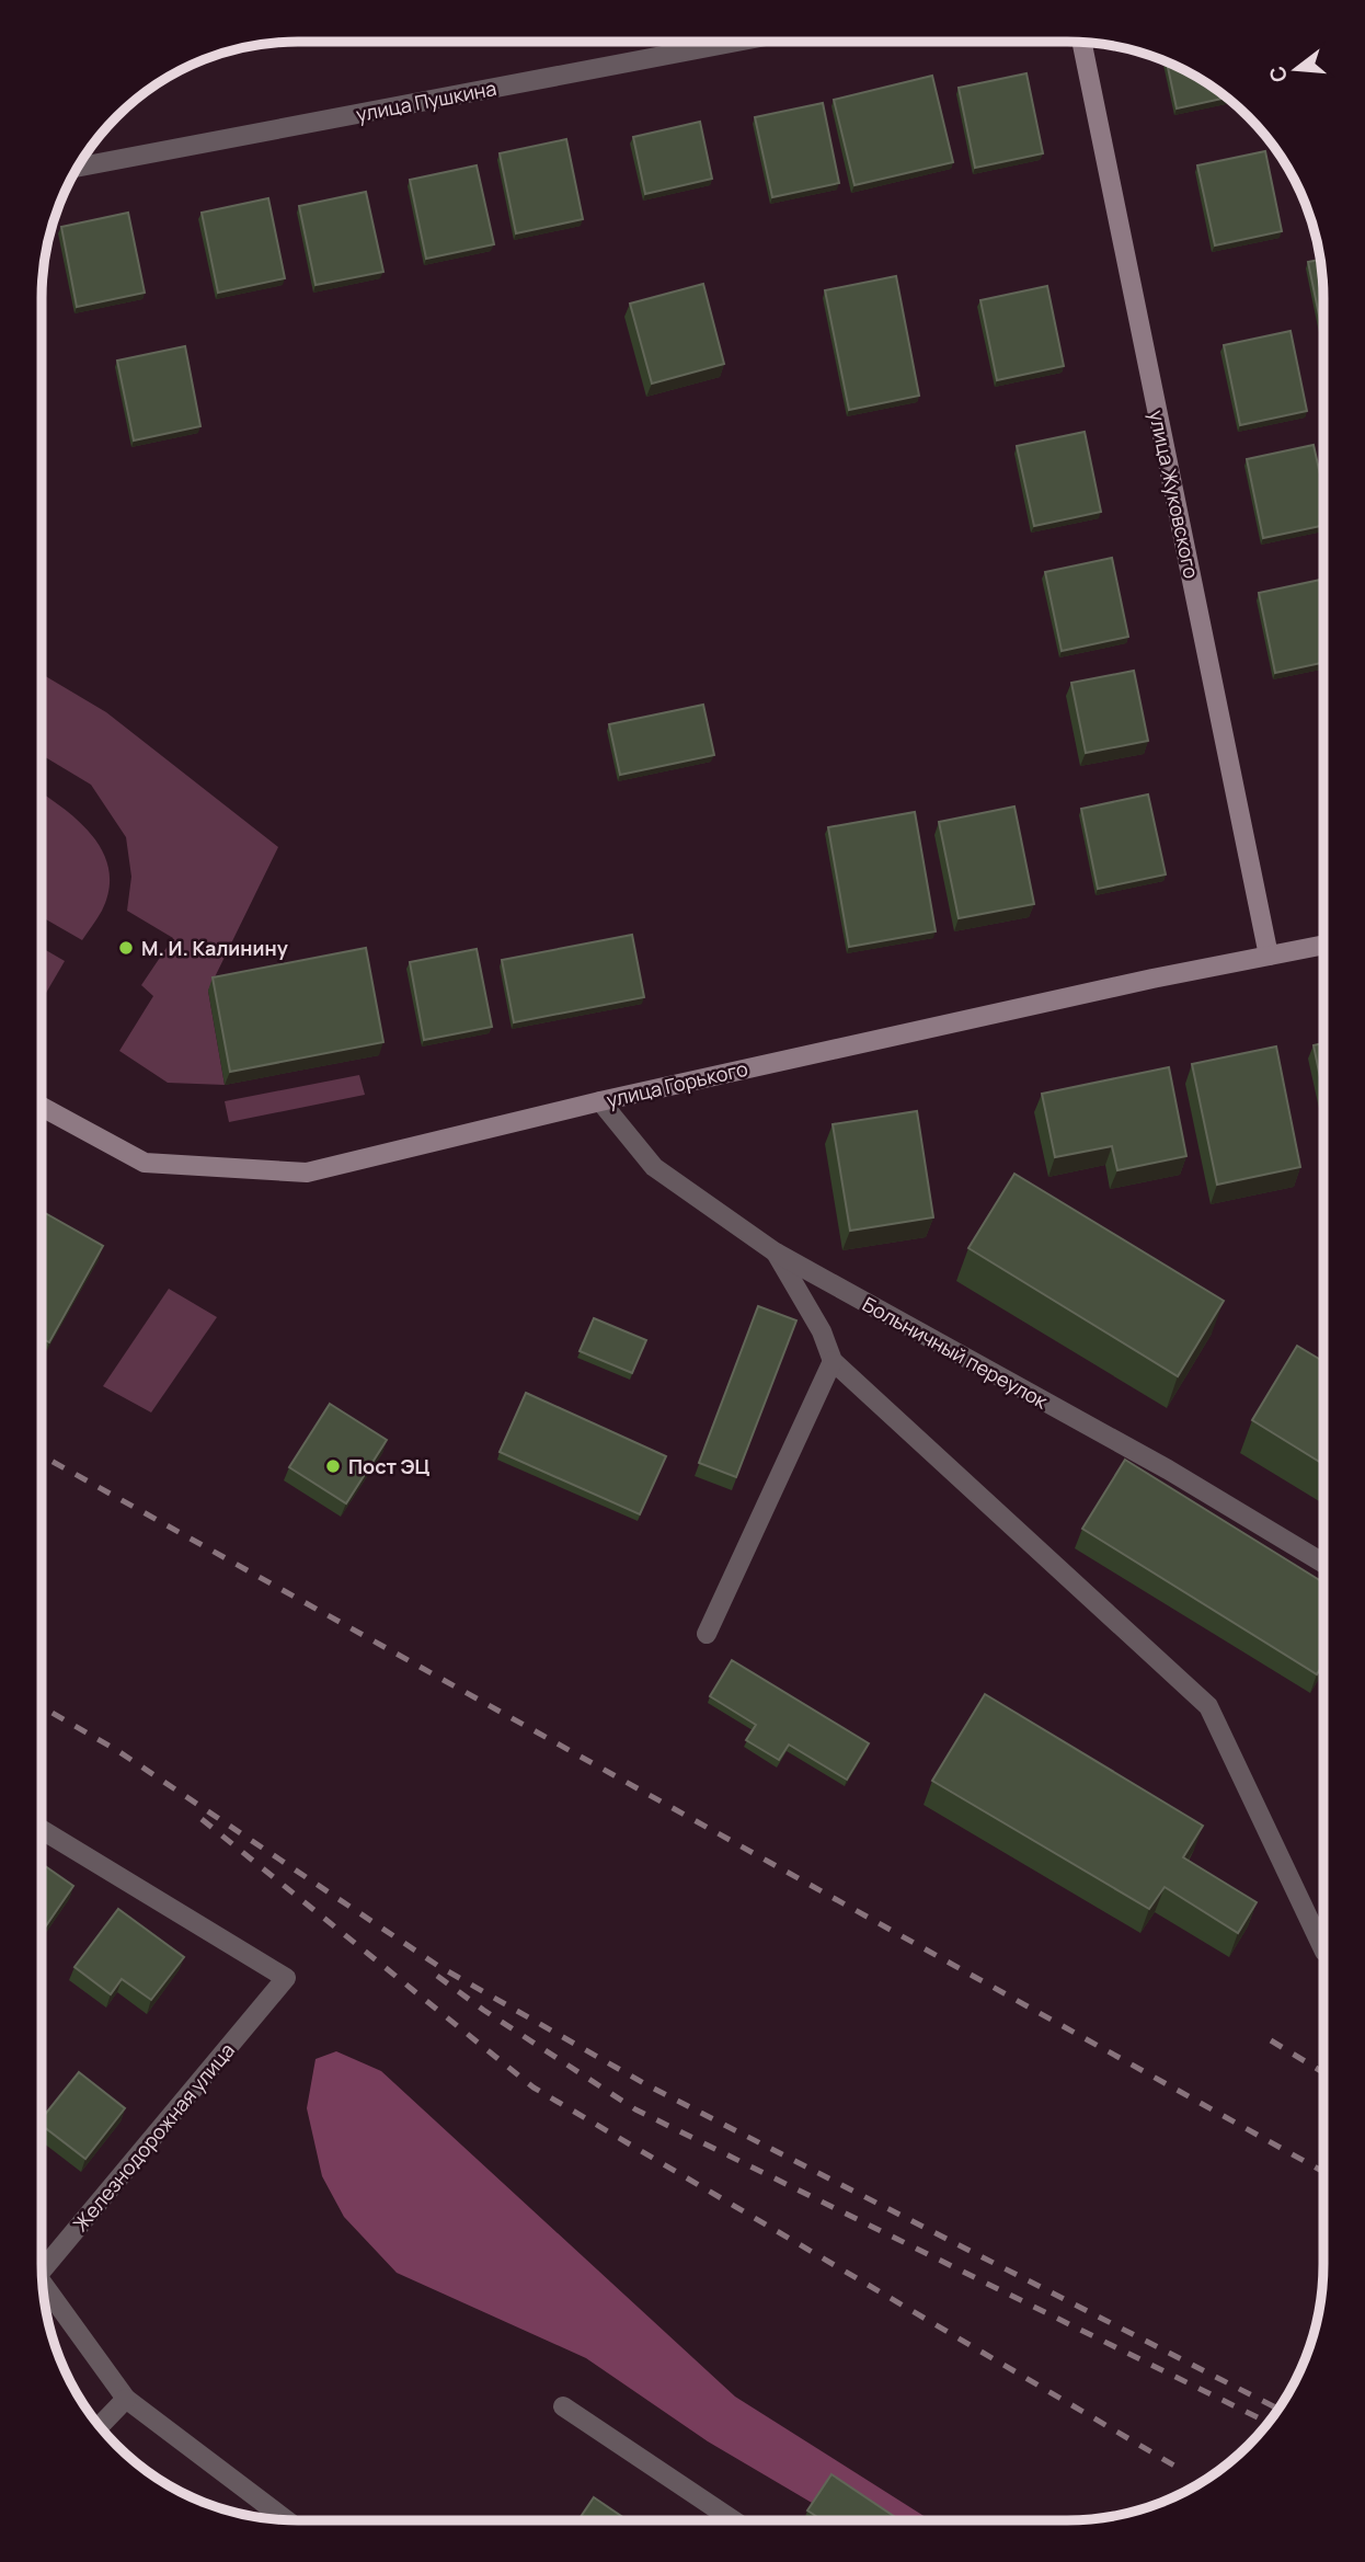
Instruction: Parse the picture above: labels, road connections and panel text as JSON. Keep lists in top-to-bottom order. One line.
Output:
{"streets":{"street":["улица Пушкина","улица Жуковского","улица Горького","Больничный переулок","Железнодорожная улица"]},"crossings":[["улица Жуковского","улица Горького"],["улица Горького","Больничный переулок"]],"places":["М. И. Калинину","Пост ЭЦ"],"north":"left"}
